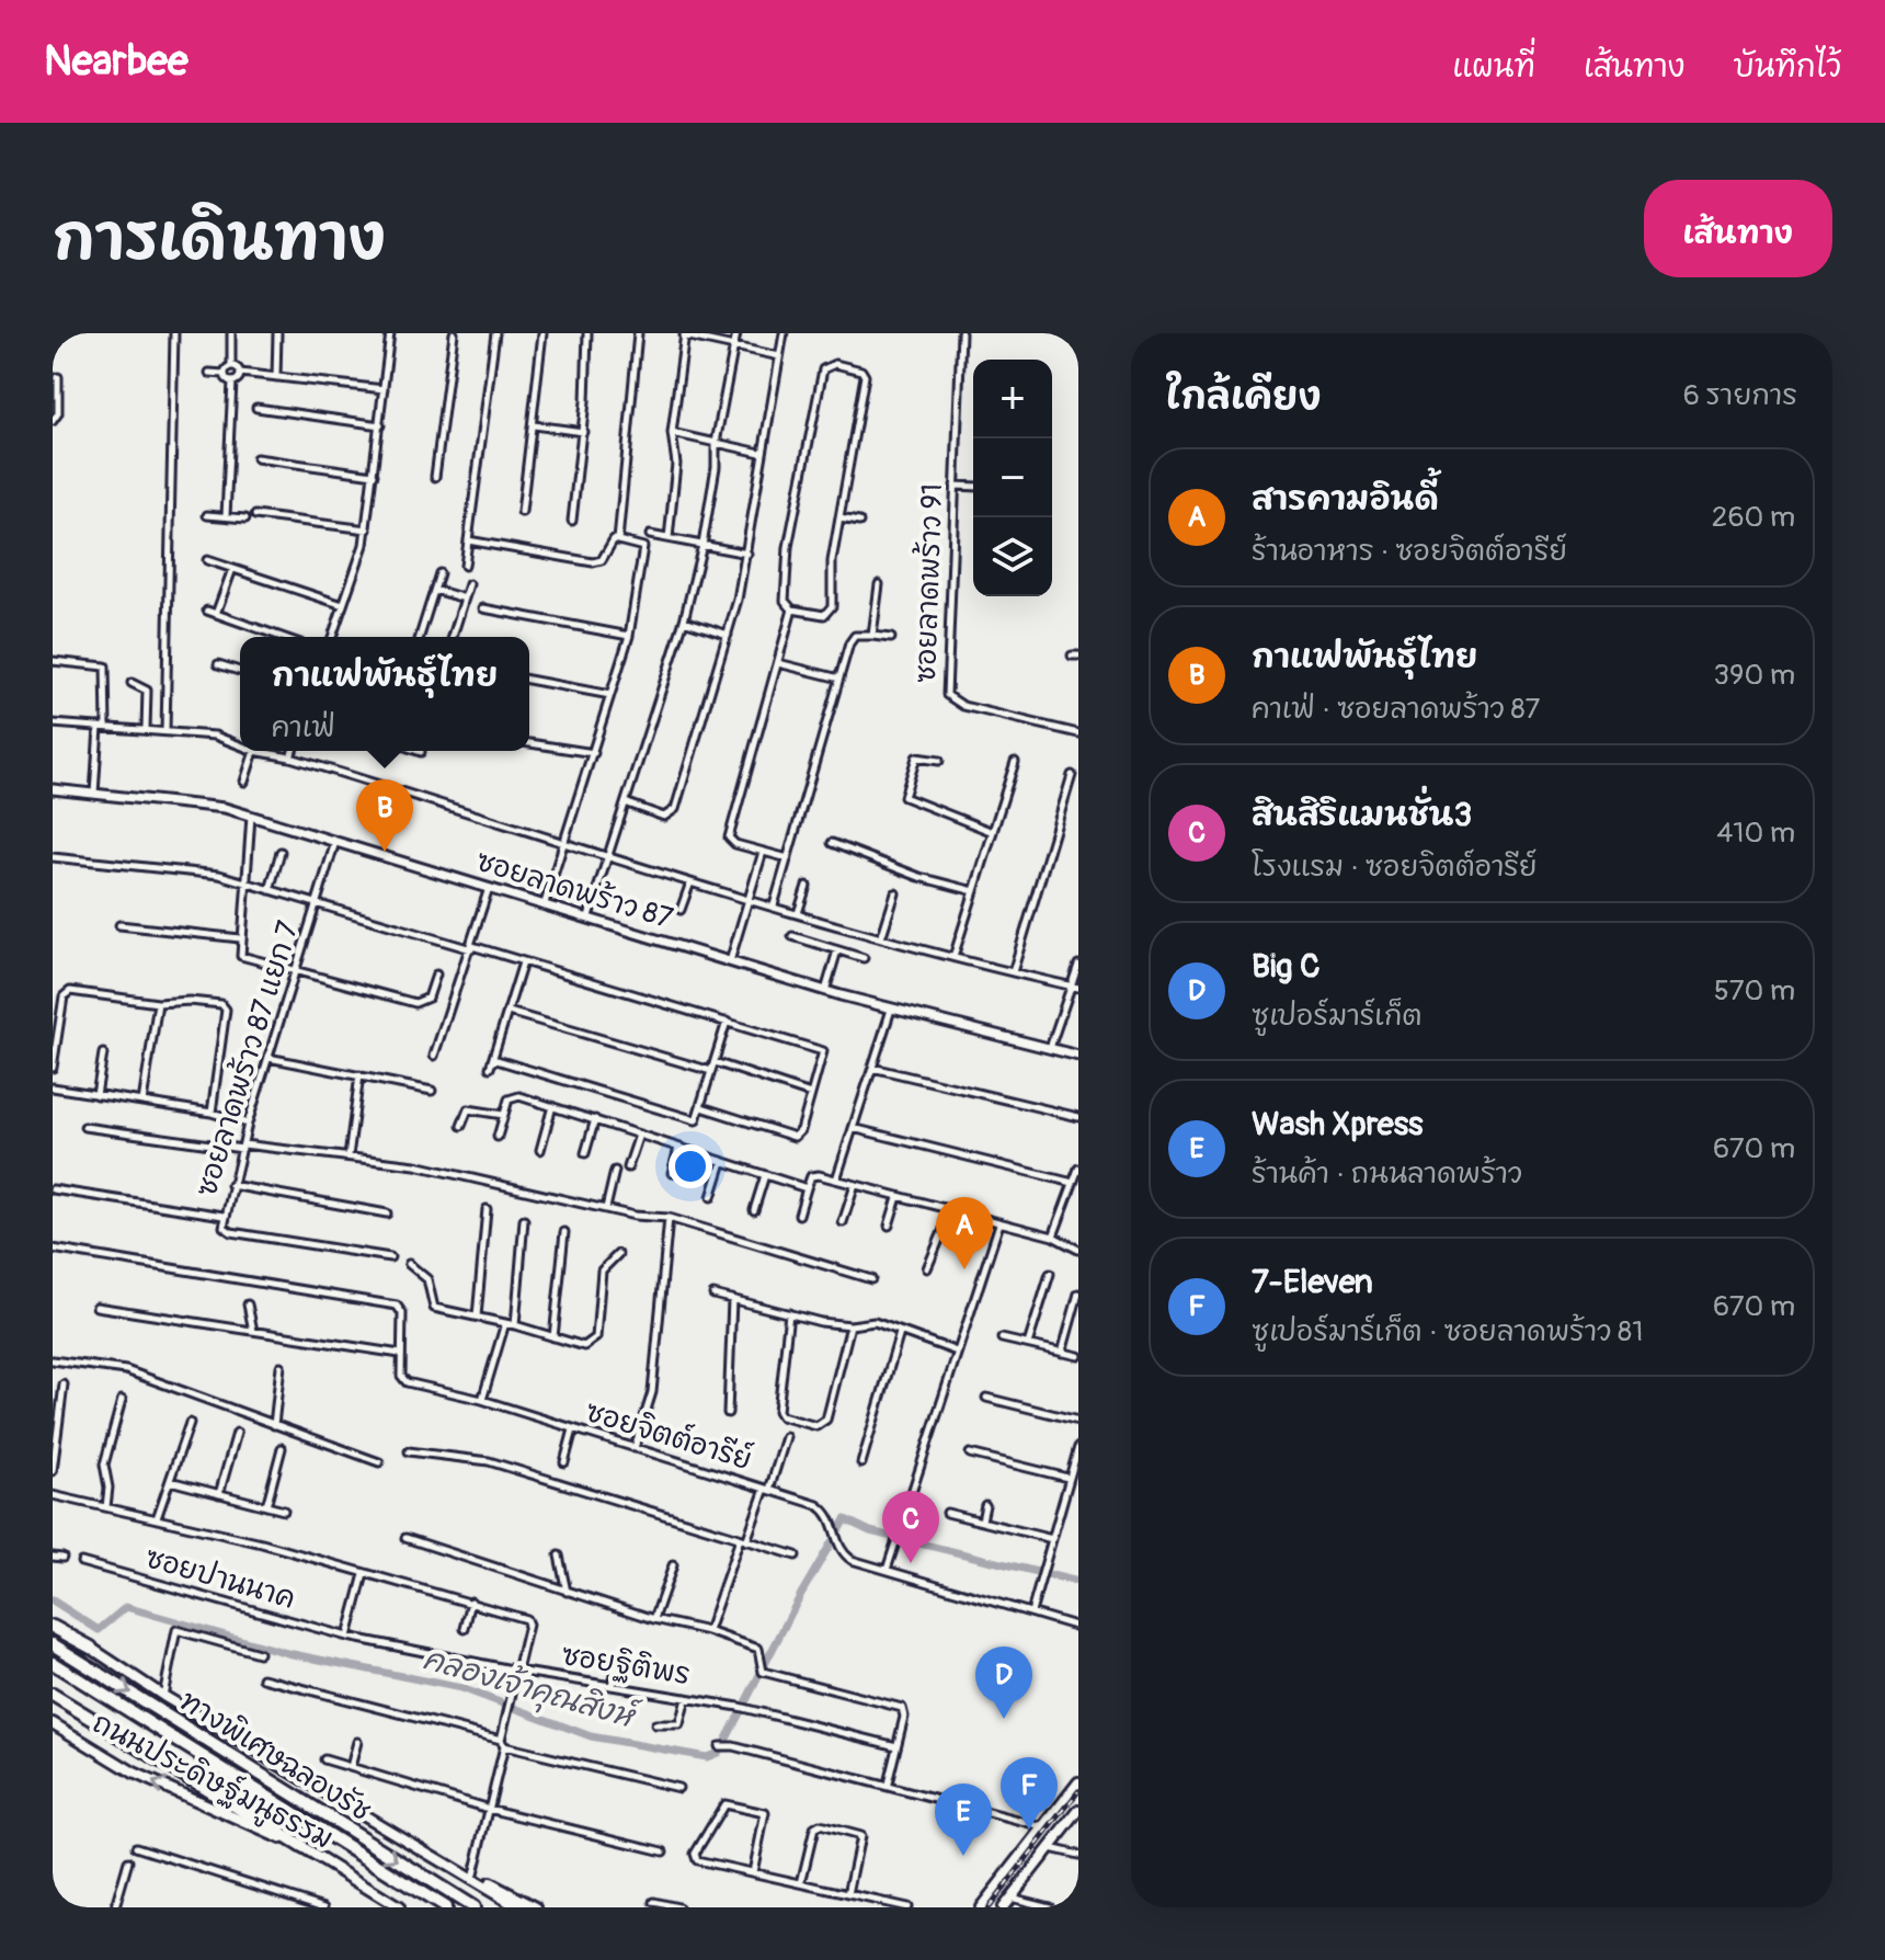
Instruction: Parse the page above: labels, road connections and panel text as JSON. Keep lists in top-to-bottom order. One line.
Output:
{"streets":{"highway":["ทางพิเศษฉลองรัช"],"main road":["ถนนประดิษฐ์มนูธรรม"],"street":["ซอยลาดพร้าว 91","ซอยลาดพร้าว 87","ซอยลาดพร้าว 87 แยก 7","ซอยจิตต์อารีย์","ซอยปานนาค","ซอยฐิติพร"]},"crossings":[["ซอยลาดพร้าว 87","ซอยลาดพร้าว 87 แยก 7"],["ซอยจิตต์อารีย์","ซอยฐิติพร"],["ซอยปานนาค","ซอยฐิติพร"],["ซอยปานนาค","ถนนประดิษฐ์มนูธรรม"]],"water":["คลองเจ้าคุณสิงห์"],"page":{"header":"Nearbee","nav":["แผนที่","เส้นทาง","บันทึกไว้"],"title":"การเดินทาง","buttons":"เส้นทาง","heading":["ใกล้เคียง","6 รายการ"],"map_buttons":["+","−"],"list":[{"mark":"A","name":"สารคามอินดี้","note":"ร้านอาหาร · ซอยจิตต์อารีย์","value":"260 m"},{"mark":"B","name":"กาแฟพันธ์ุไทย","note":"คาเฟ่ · ซอยลาดพร้าว 87","value":"390 m"},{"mark":"C","name":"สินสิริแมนชั่น3","note":"โรงแรม · ซอยจิตต์อารีย์","value":"410 m"},{"mark":"D","name":"Big C","note":"ซูเปอร์มาร์เก็ต","value":"570 m"},{"mark":"E","name":"Wash Xpress","note":"ร้านค้า · ถนนลาดพร้าว","value":"670 m"},{"mark":"F","name":"7-Eleven","note":"ซูเปอร์มาร์เก็ต · ซอยลาดพร้าว 81","value":"670 m"}],"popup":["กาแฟพันธ์ุไทย","คาเฟ่"],"pins":["B","A","C","D","F","E"]}}
